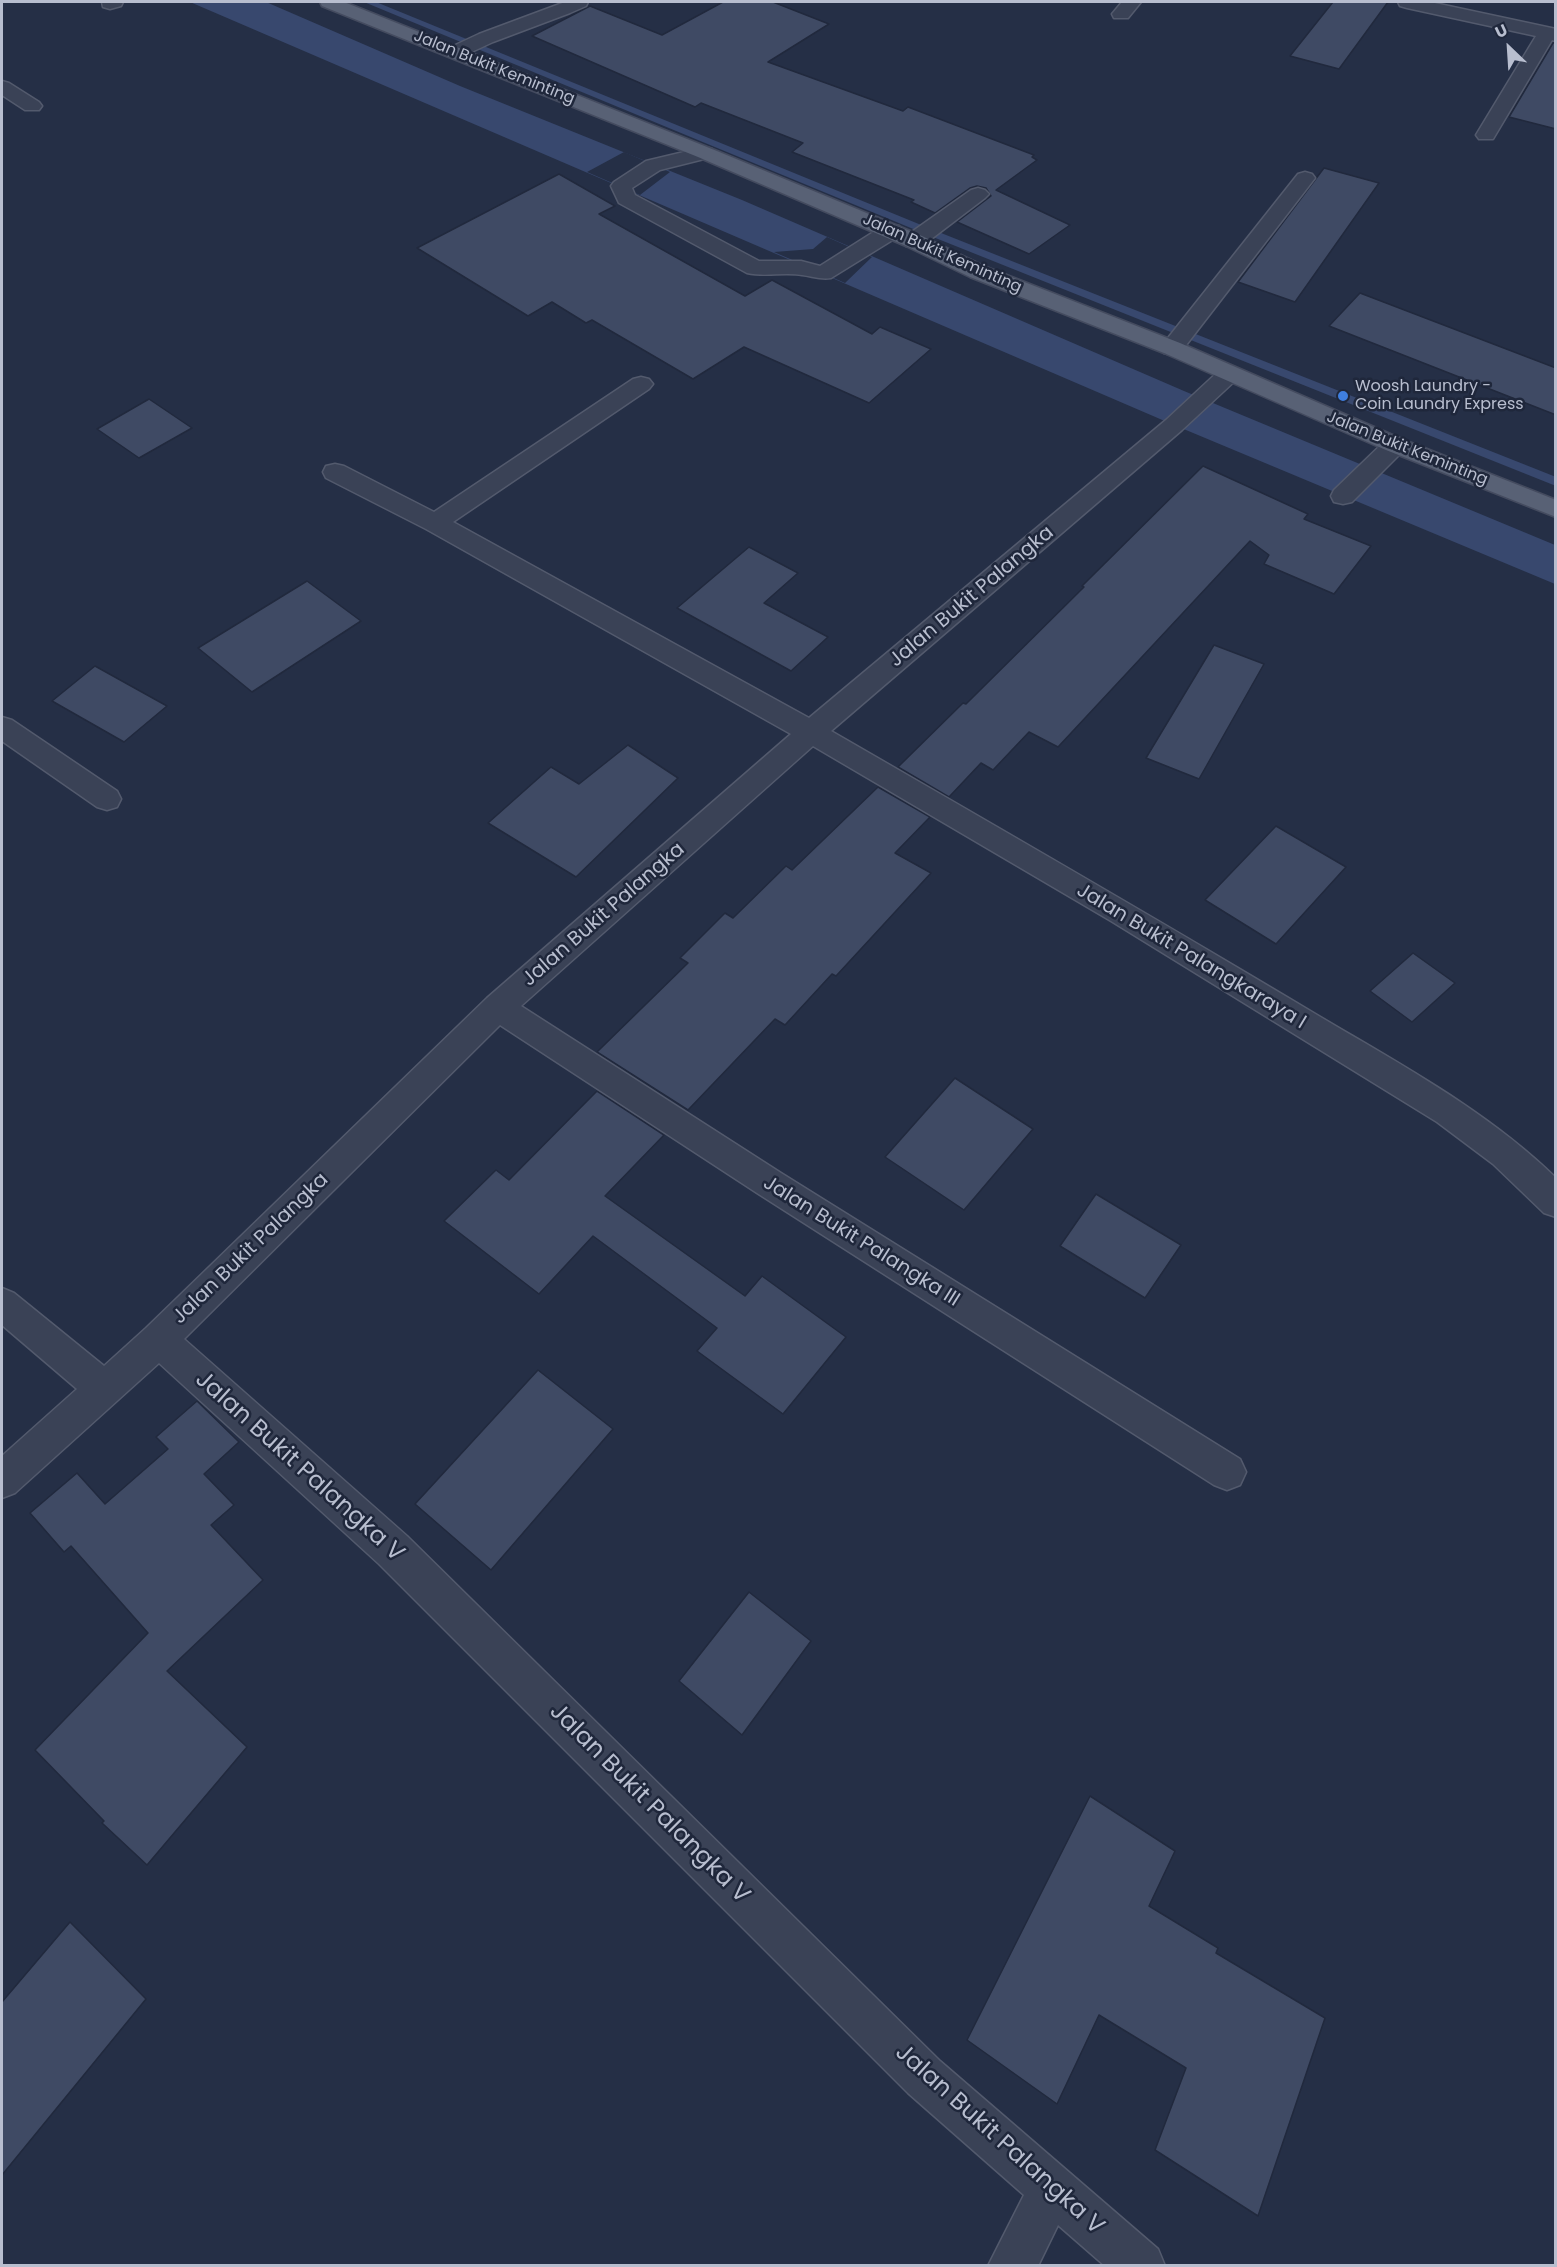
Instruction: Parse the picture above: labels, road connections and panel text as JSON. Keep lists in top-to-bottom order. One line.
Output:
{"streets":{"main road":["Jalan Bukit Keminting"],"street":["Jalan Bukit Palangka","Jalan Bukit Palangkaraya I","Jalan Bukit Palangka III","Jalan Bukit Palangka V"]},"crossings":[["Jalan Bukit Keminting","Jalan Bukit Palangka"],["Jalan Bukit Palangka","Jalan Bukit Palangkaraya I"],["Jalan Bukit Palangka","Jalan Bukit Palangka III"],["Jalan Bukit Palangka","Jalan Bukit Palangka V"]],"places":["Woosh Laundry - Coin Laundry Express"],"north":"top left"}
